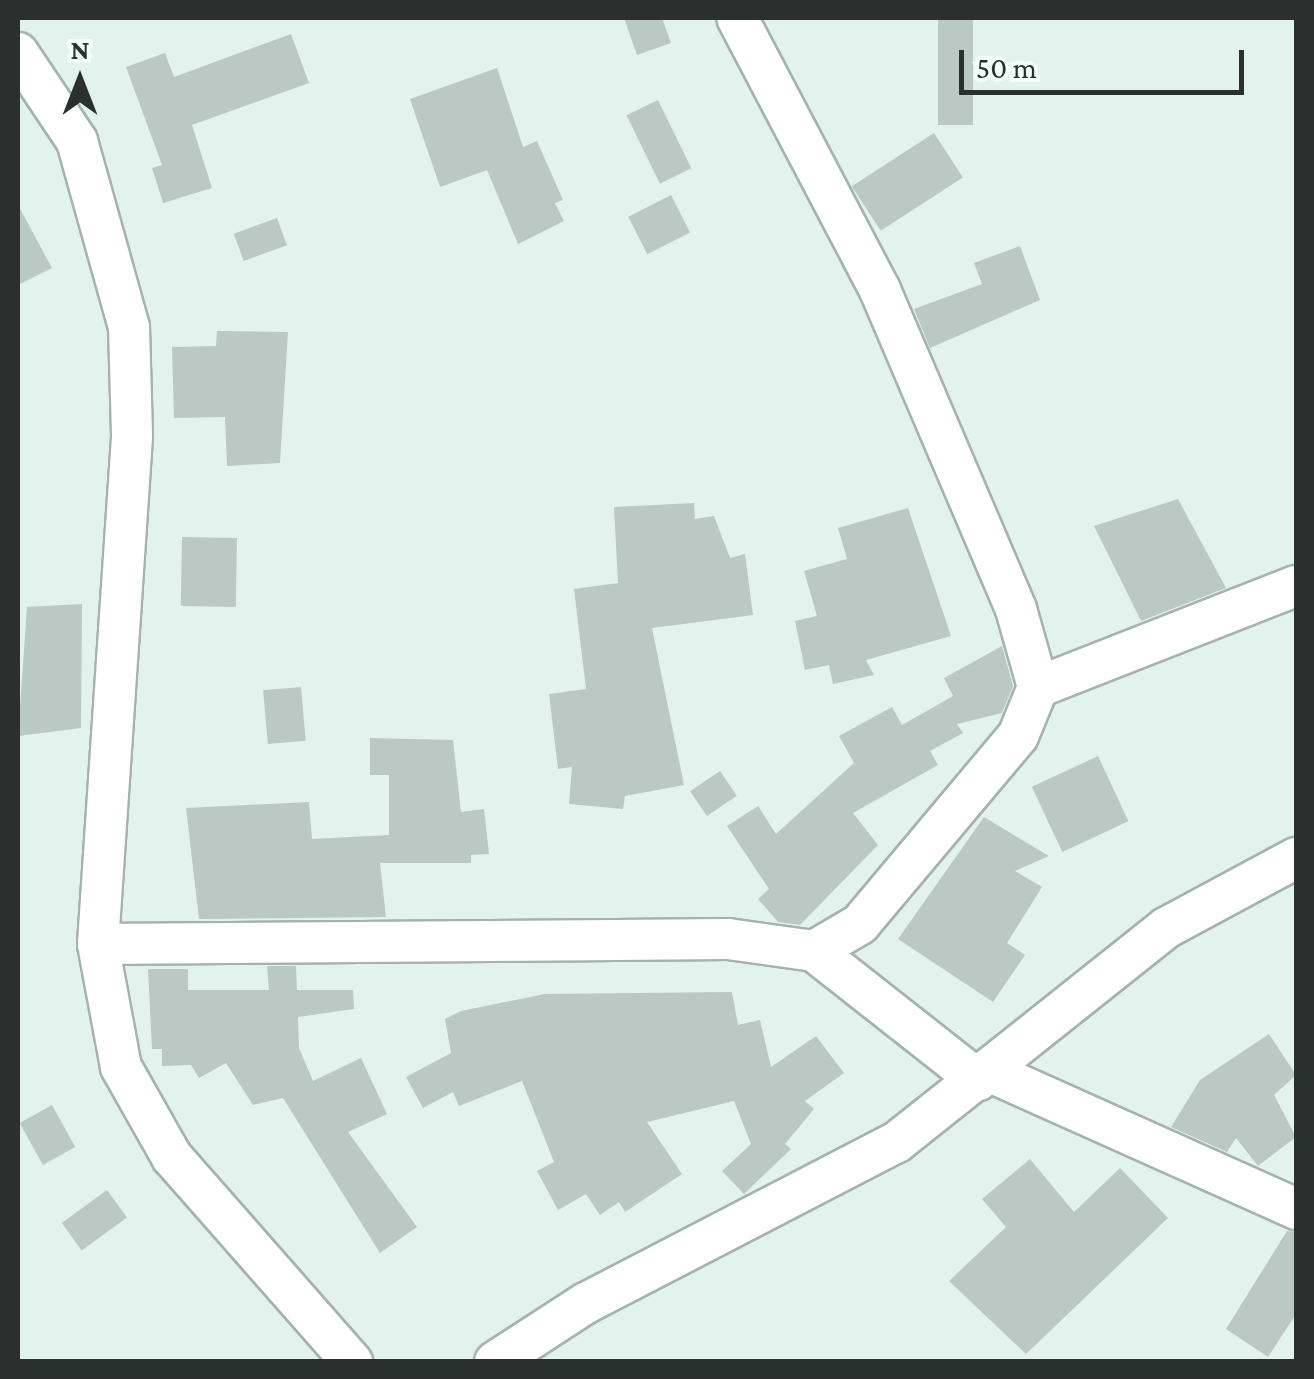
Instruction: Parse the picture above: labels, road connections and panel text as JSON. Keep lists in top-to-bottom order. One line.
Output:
{"scale_bar":"50 m","north":"top"}
